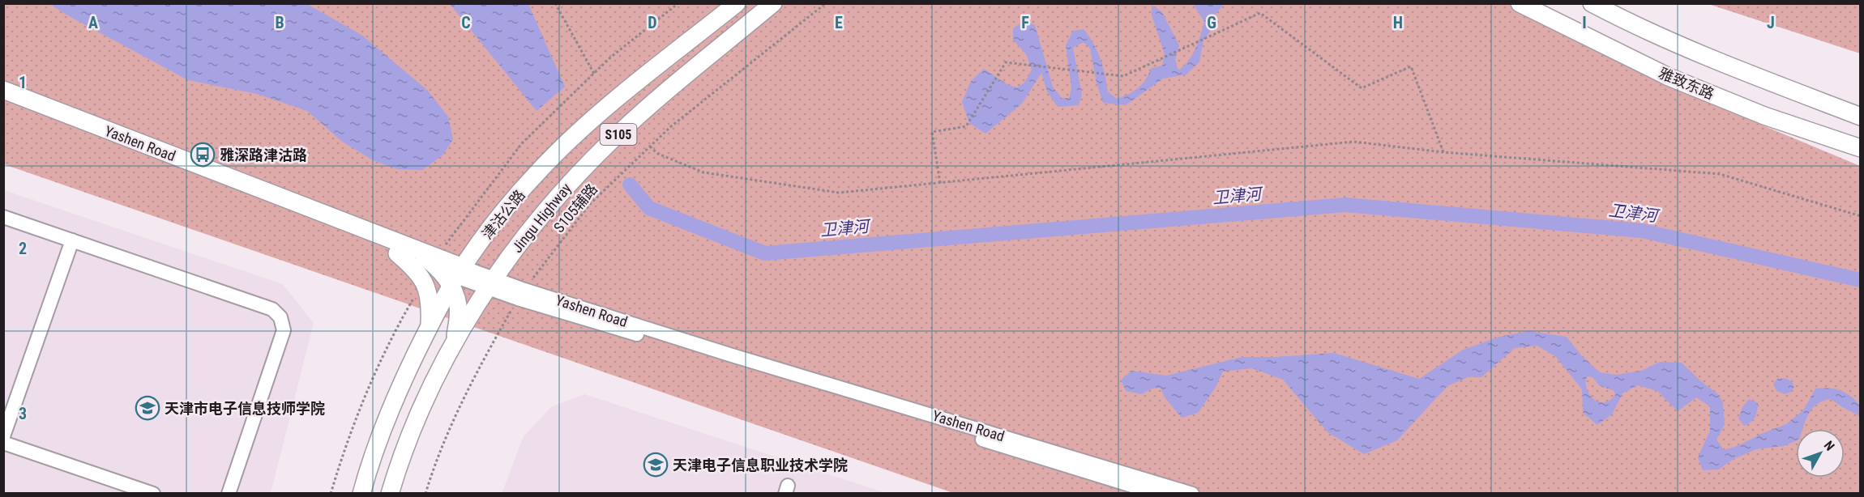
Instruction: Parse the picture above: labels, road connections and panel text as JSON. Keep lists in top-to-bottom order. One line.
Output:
{"streets":{"main road":["雅致东路","S105","Yashen Road","津沽公路","Jingu Highway"],"path":["S105辅路"]},"crossings":[["Yashen Road","S105辅路"],["Yashen Road","津沽公路"],["Yashen Road","Jingu Highway"]],"water":["卫津河"],"places":{"bus stop":["雅深路津沽路"],"school or university":["天津市电子信息技师学院","天津电子信息职业技术学院"]},"north":"top right","grid":{"columns":["A","B","C","D","E","F","G","H","I","J"],"rows":["1","2","3"]}}
